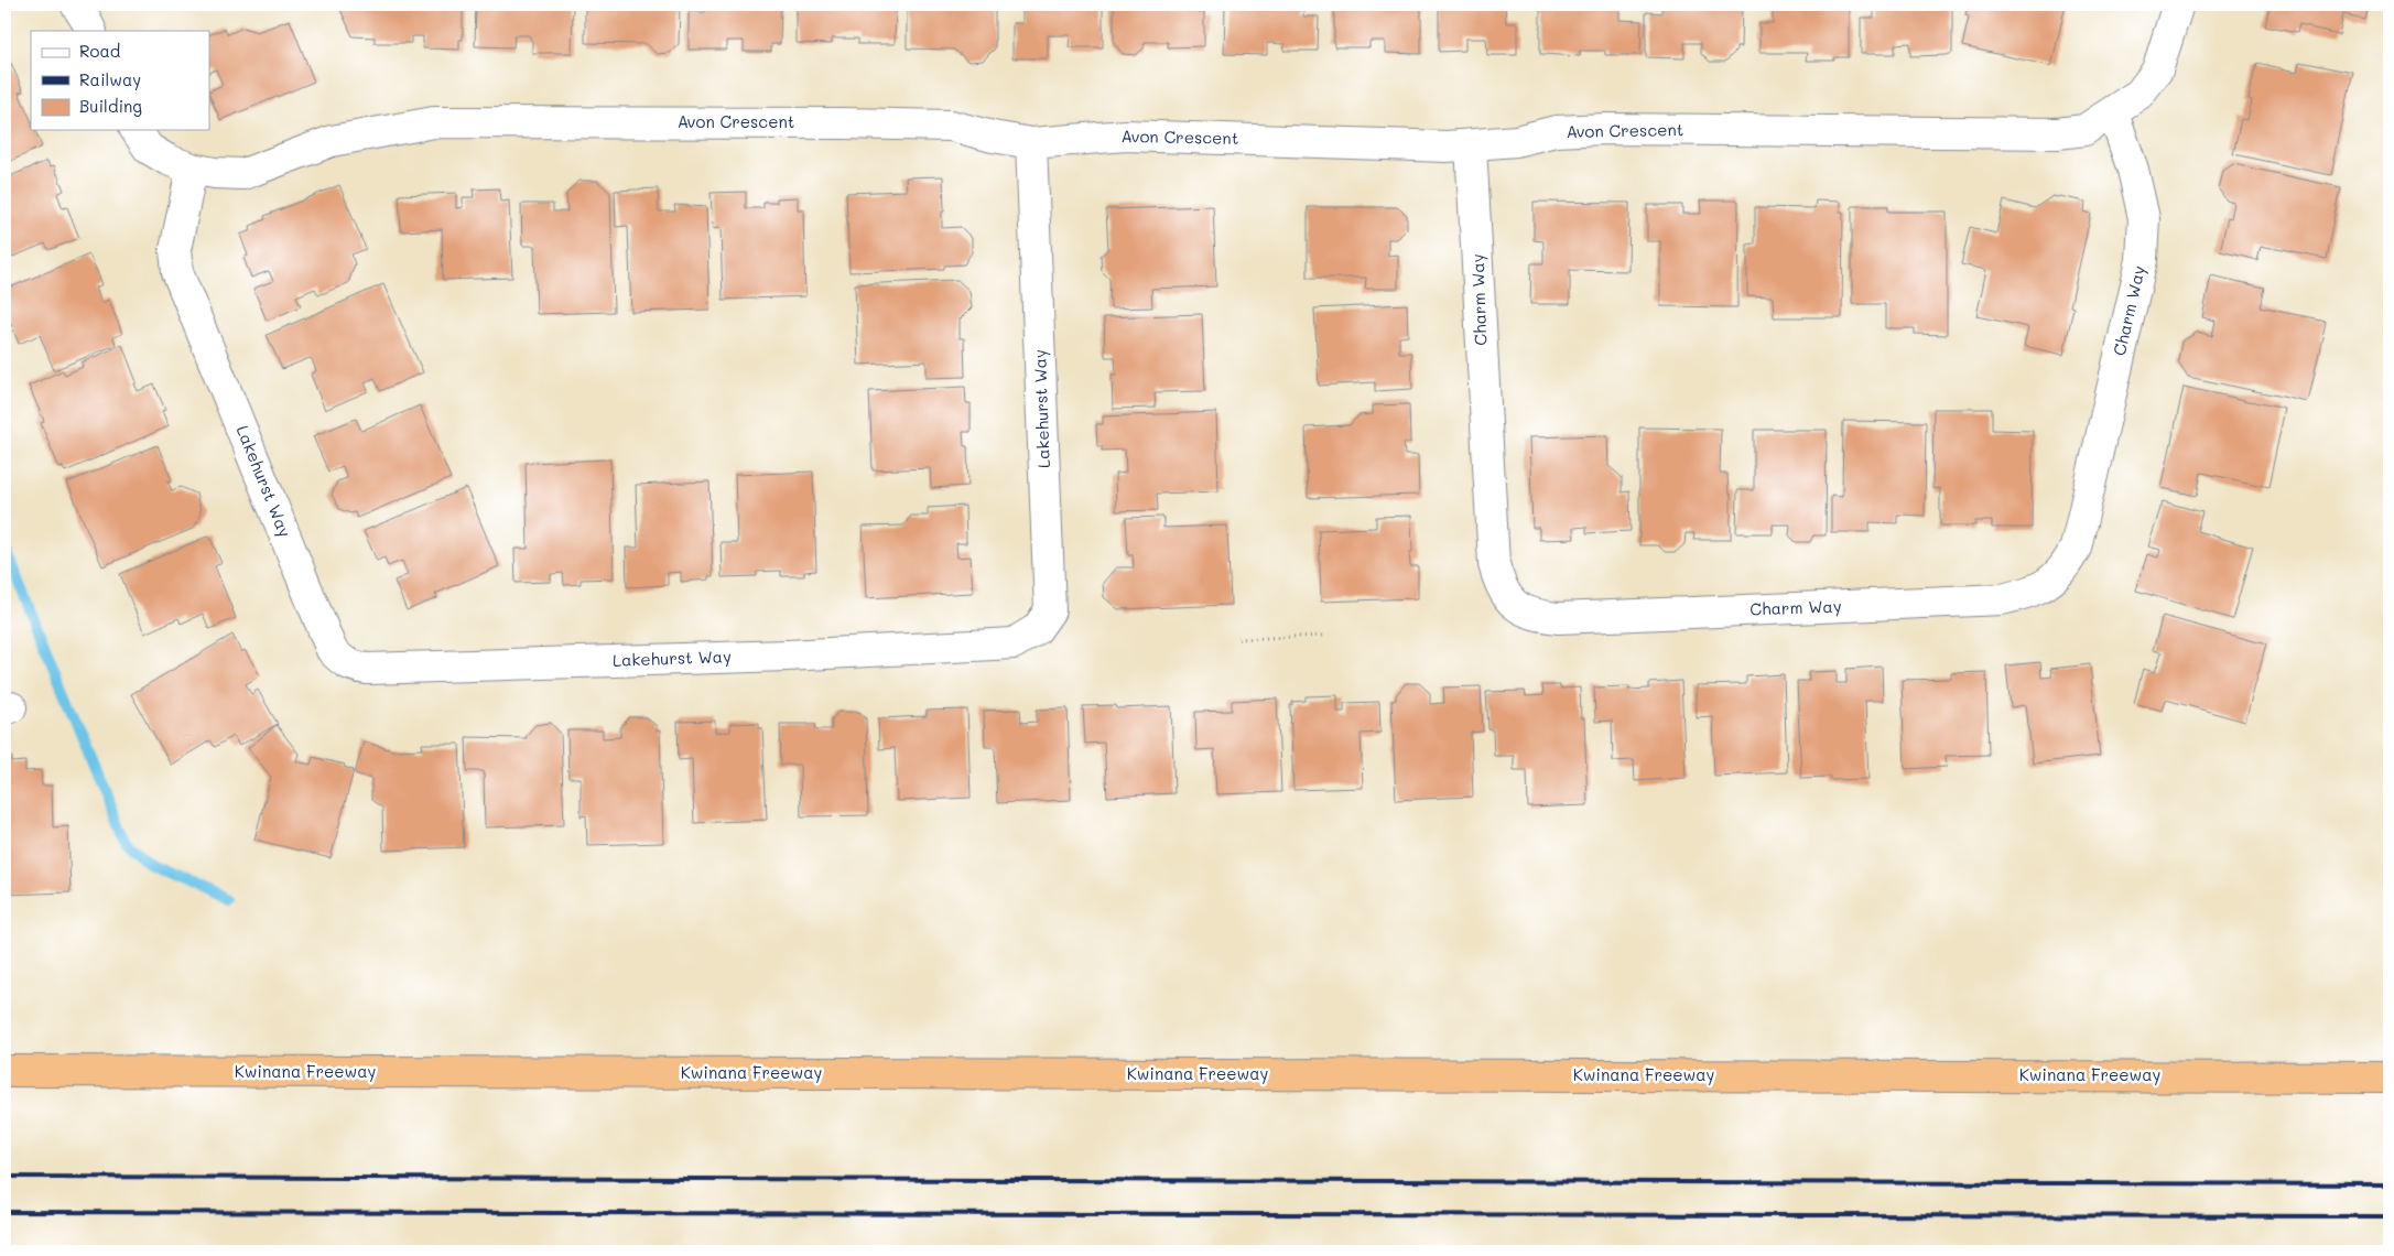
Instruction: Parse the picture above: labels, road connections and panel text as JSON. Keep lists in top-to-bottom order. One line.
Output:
{"streets":{"highway":["Kwinana Freeway"],"street":["Avon Crescent","Charm Way","Lakehurst Way"]},"crossings":[["Avon Crescent","Charm Way"],["Avon Crescent","Lakehurst Way"]],"legend":["Road","Railway","Building"]}
